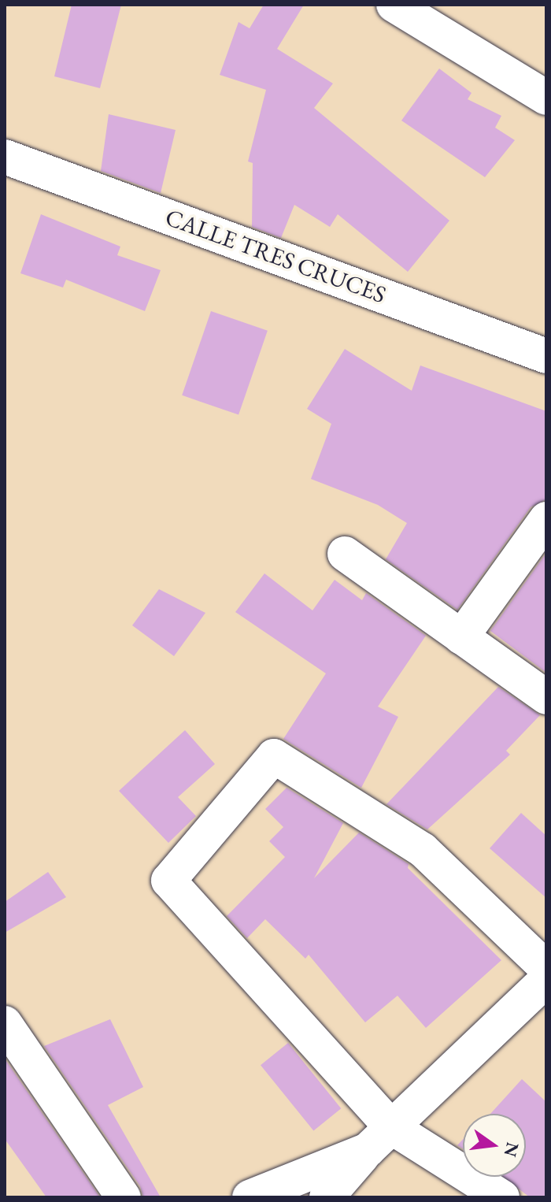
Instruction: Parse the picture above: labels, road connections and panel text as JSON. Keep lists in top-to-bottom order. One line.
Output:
{"streets":{"street":["CALLE TRES CRUCES"]},"north":"right"}
